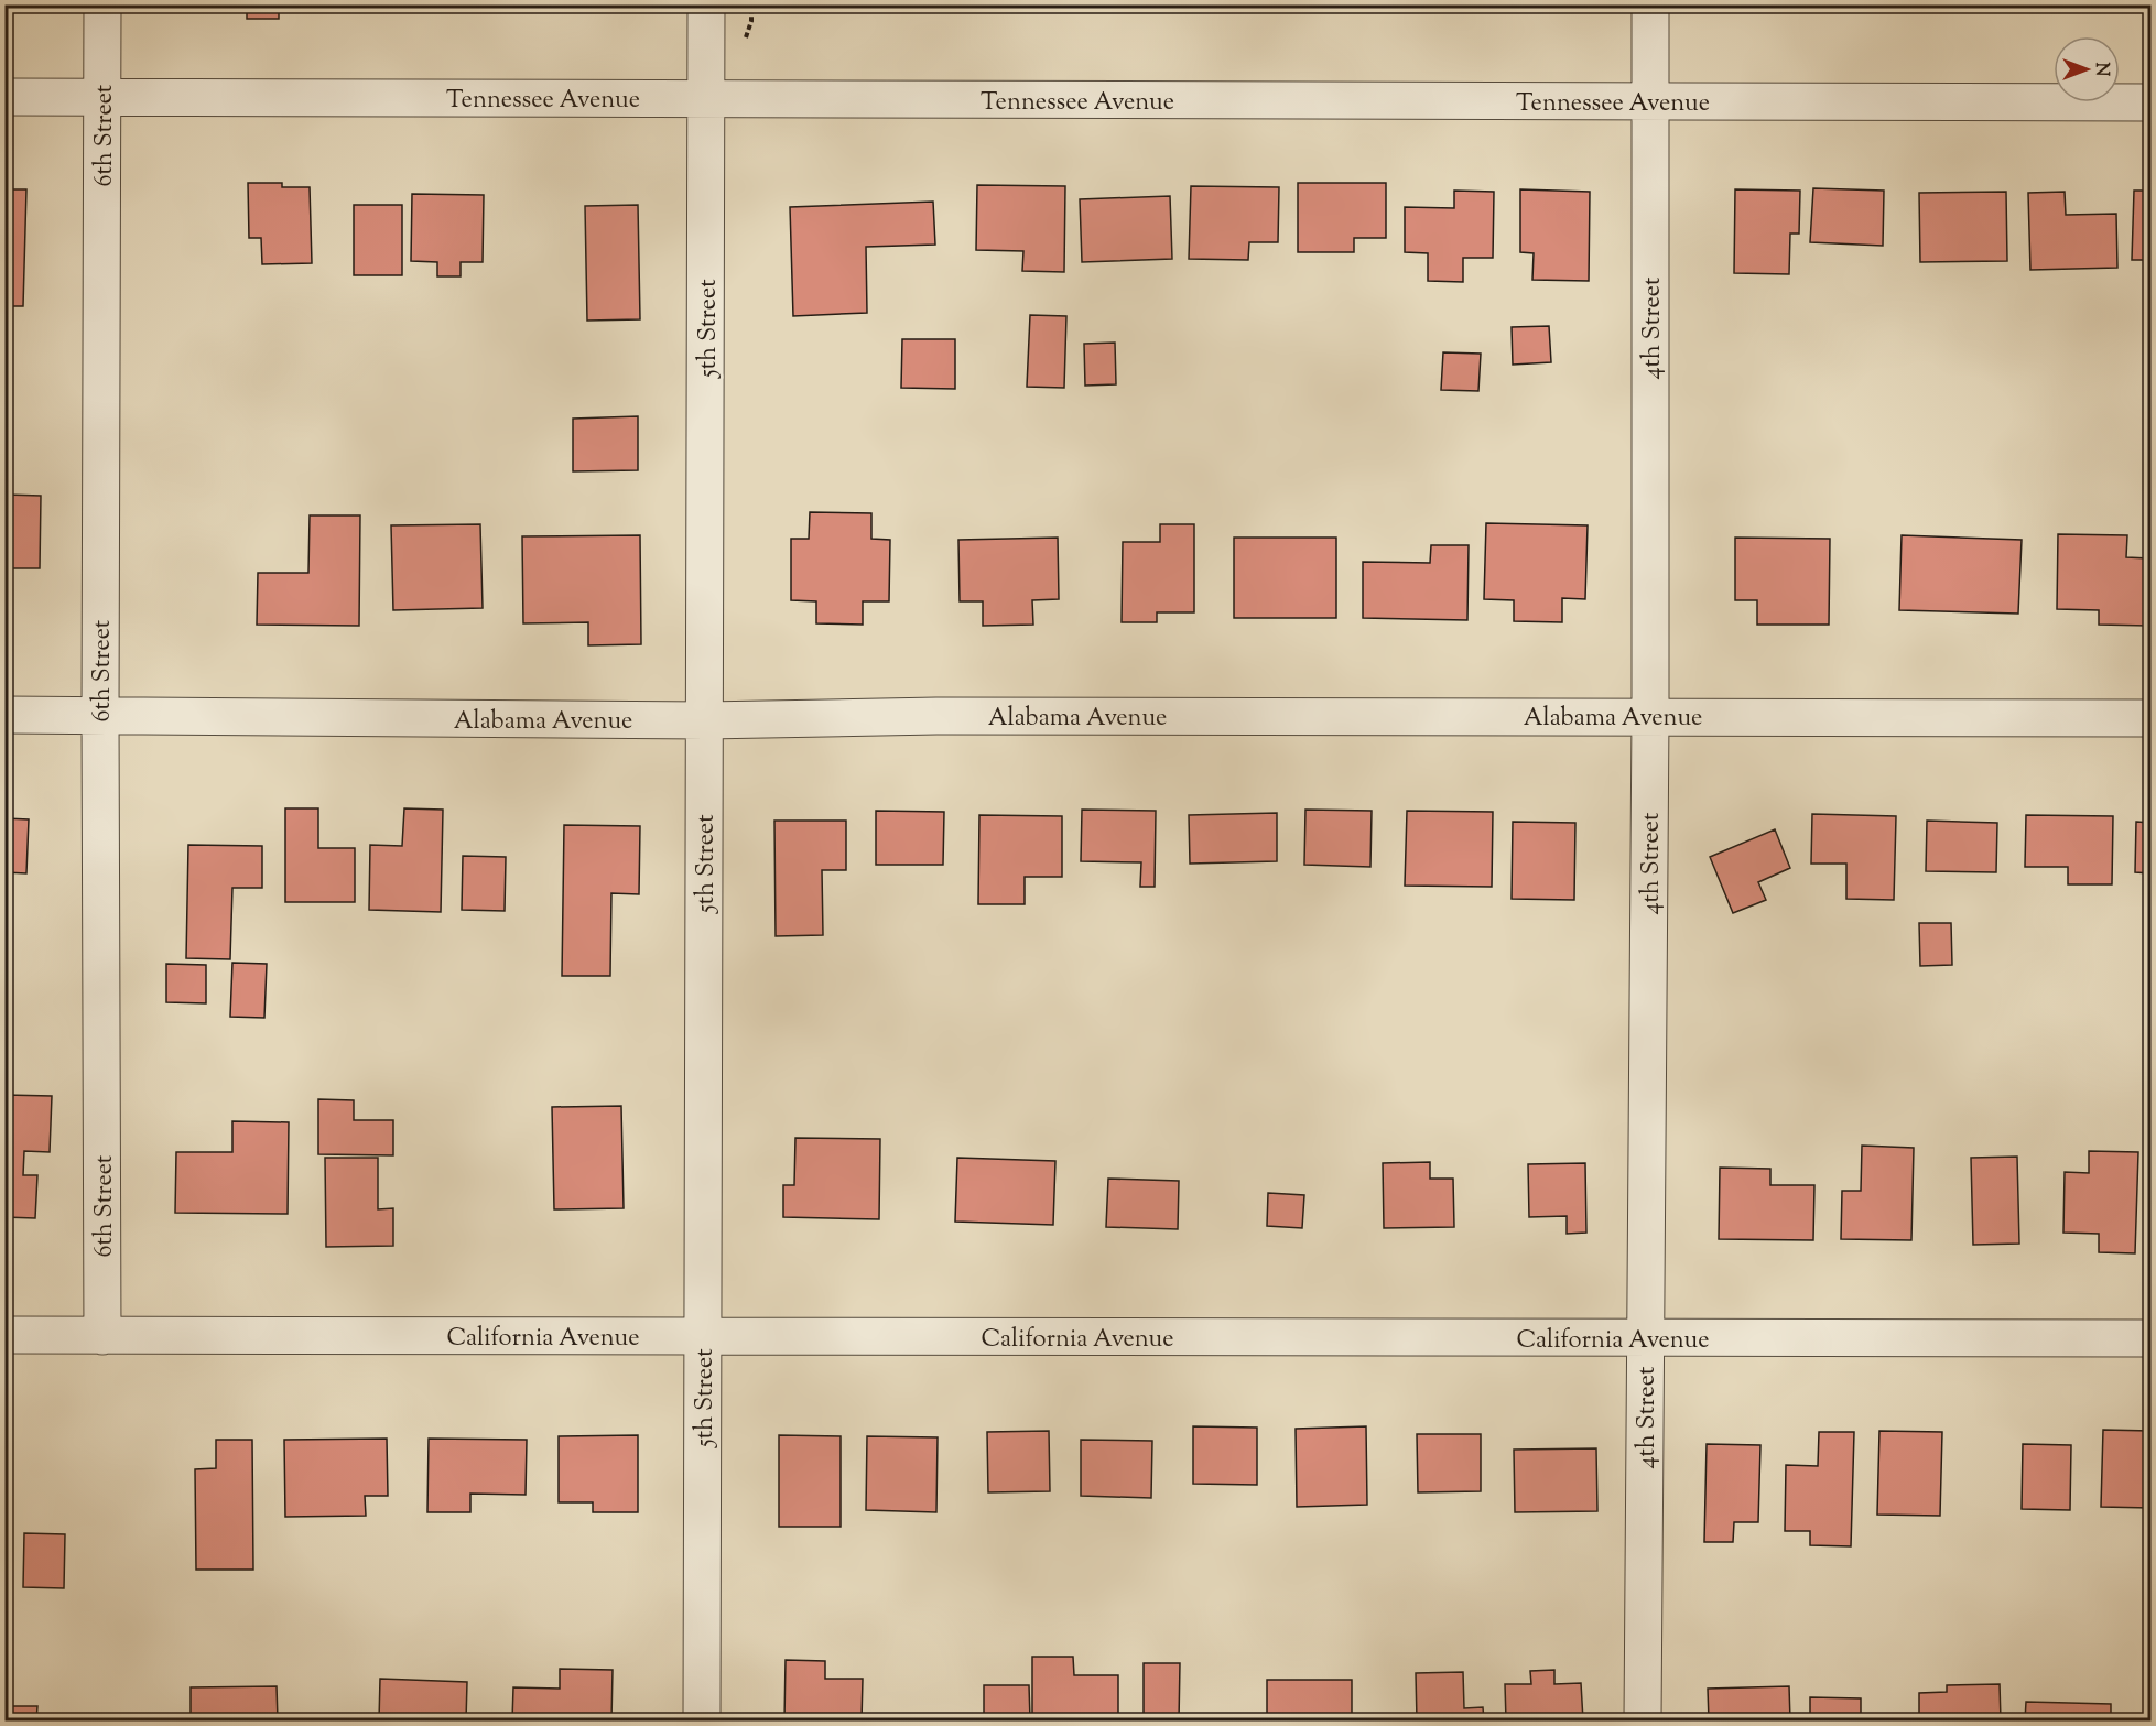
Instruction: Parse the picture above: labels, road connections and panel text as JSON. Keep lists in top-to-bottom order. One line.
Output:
{"streets":{"street":["Tennessee Avenue","6th Street","5th Street","4th Street","Alabama Avenue","California Avenue"]},"crossings":[["Tennessee Avenue","6th Street"],["Tennessee Avenue","5th Street"],["Tennessee Avenue","4th Street"],["6th Street","Alabama Avenue"],["6th Street","California Avenue"],["5th Street","Alabama Avenue"],["5th Street","California Avenue"],["4th Street","Alabama Avenue"],["4th Street","California Avenue"]],"north":"right"}
